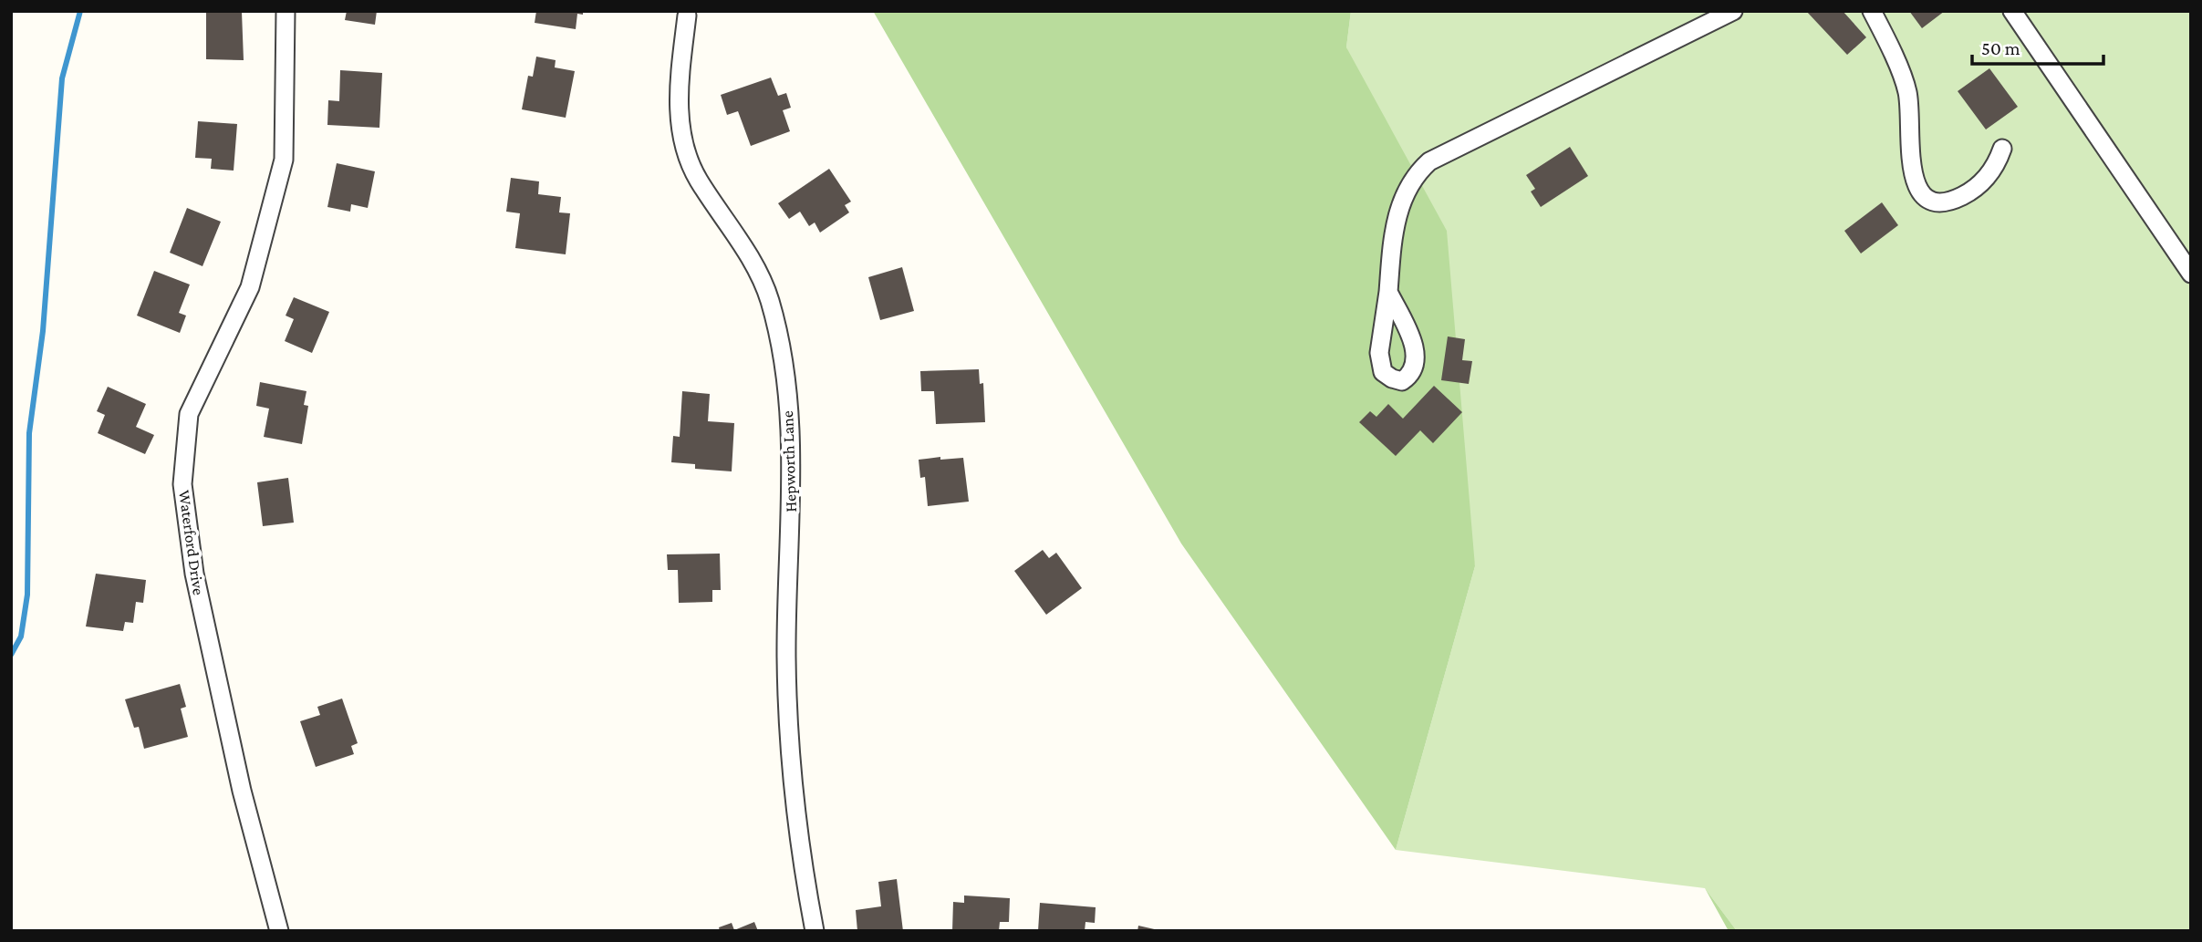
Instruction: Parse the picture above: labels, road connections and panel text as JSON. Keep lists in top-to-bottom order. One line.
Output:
{"streets":{"street":["Hepworth Lane","Waterford Drive"]},"scale_bar":"50 m"}
